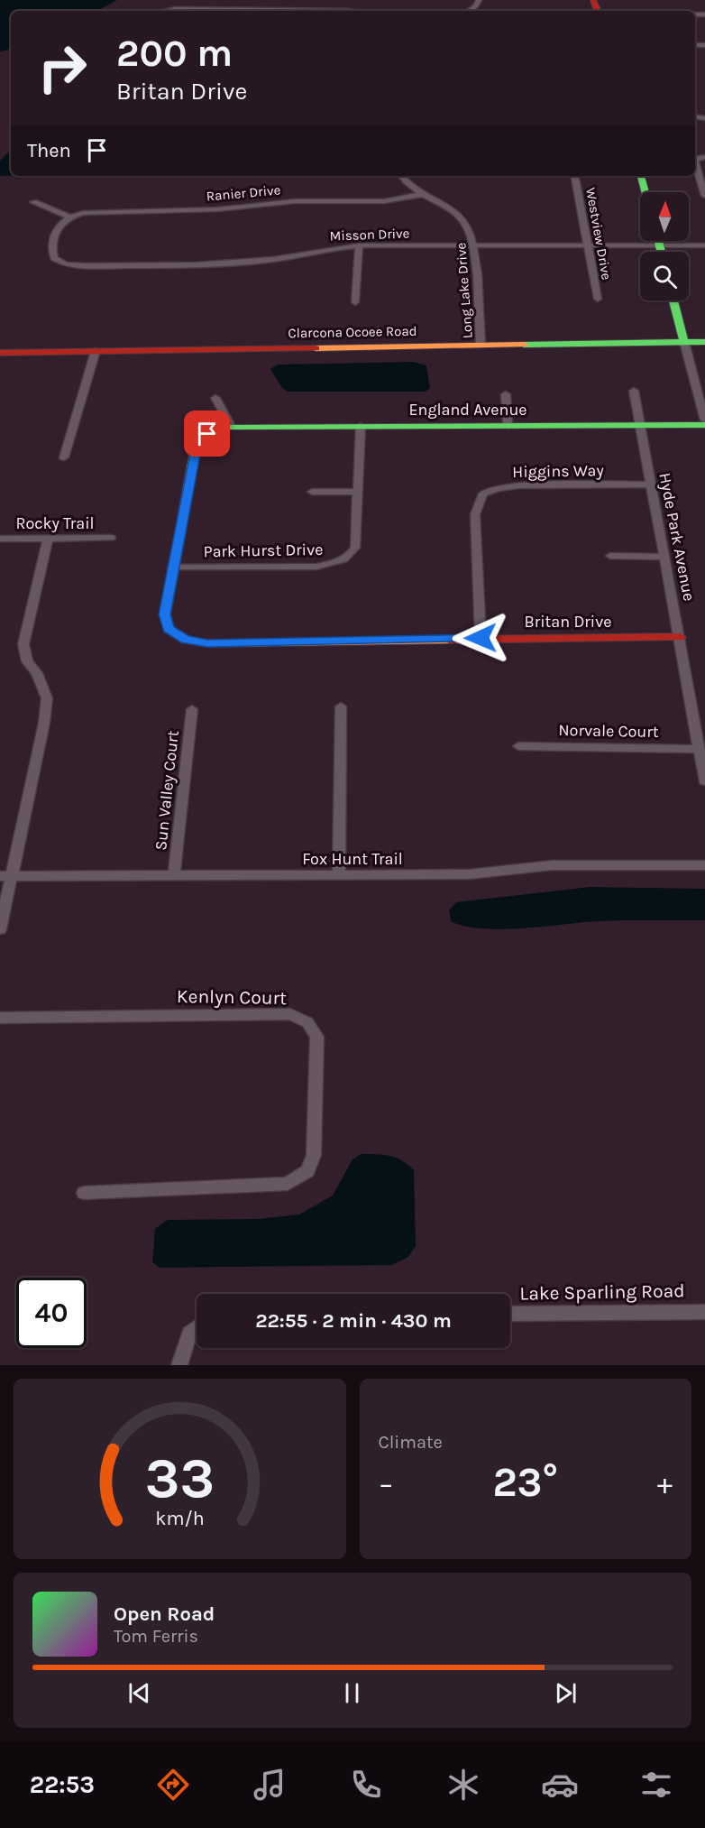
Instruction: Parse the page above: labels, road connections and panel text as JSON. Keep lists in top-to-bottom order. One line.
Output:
{"streets":{"street":["Ranier Drive","Westview Drive","Misson Drive","Long Lake Drive","Clarcona Ocoee Road","England Avenue","Higgins Way","Rocky Trail","Hyde Park Avenue","Park Hurst Drive","Britan Drive","Norvale Court","Sun Valley Court","Fox Hunt Trail","Kenlyn Court","Lake Sparling Road"]},"crossings":[["Ranier Drive","Misson Drive"],["Ranier Drive","Long Lake Drive"],["Westview Drive","Misson Drive"],["Misson Drive","Long Lake Drive"],["Long Lake Drive","Clarcona Ocoee Road"],["England Avenue","Hyde Park Avenue"],["England Avenue","Park Hurst Drive"],["England Avenue","Britan Drive"],["Higgins Way","Hyde Park Avenue"],["Higgins Way","Britan Drive"],["Hyde Park Avenue","Britan Drive"],["Hyde Park Avenue","Norvale Court"],["Park Hurst Drive","Britan Drive"],["Sun Valley Court","Fox Hunt Trail"]],"north":"top","page":{"turn":["200 m","Britan Drive"],"then":"Then","limit":"40","trip":"22:55 · 2 min · 430 m","tile":"Climate","heat":["−","23°","+"],"song":["Open Road","Tom Ferris"],"tabs":"22:53","gauge":["33","km/h"]}}
